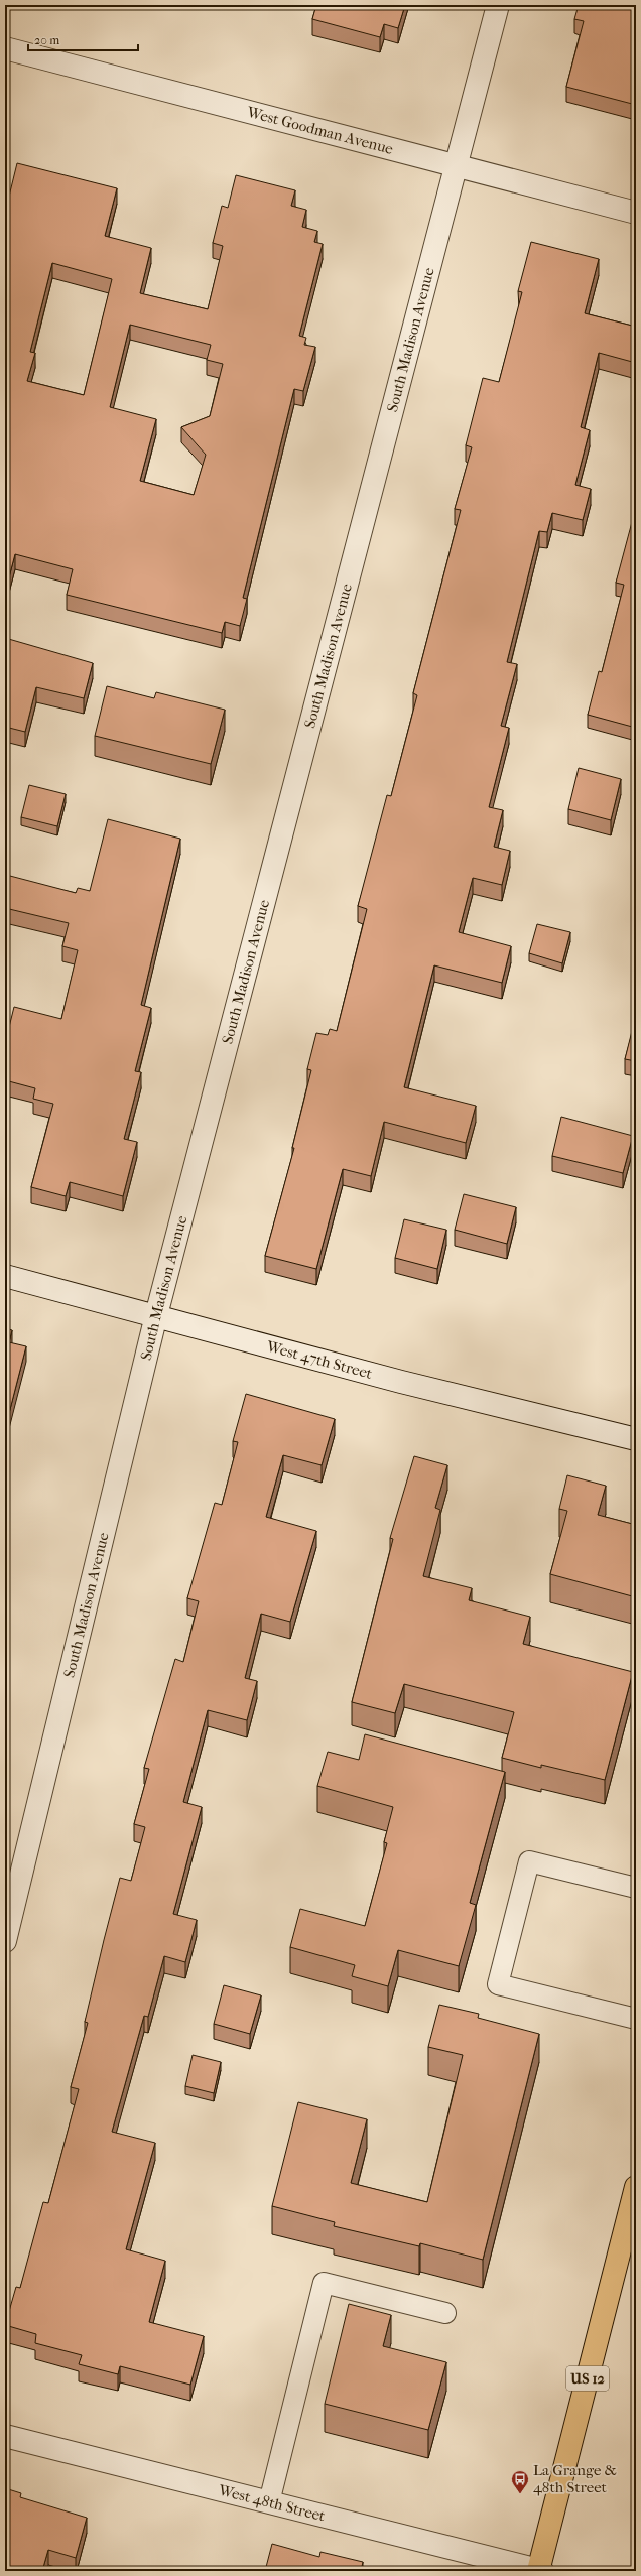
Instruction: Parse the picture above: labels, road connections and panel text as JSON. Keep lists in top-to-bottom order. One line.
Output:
{"streets":{"main road":["US 12"],"street":["West Goodman Avenue","South Madison Avenue","West 47th Street","West 48th Street"]},"crossings":[["West Goodman Avenue","South Madison Avenue"],["South Madison Avenue","West 47th Street"],["US 12","West 48th Street"]],"places":{"bus stop":["La Grange & 48th Street"]},"scale_bar":"20 m"}
